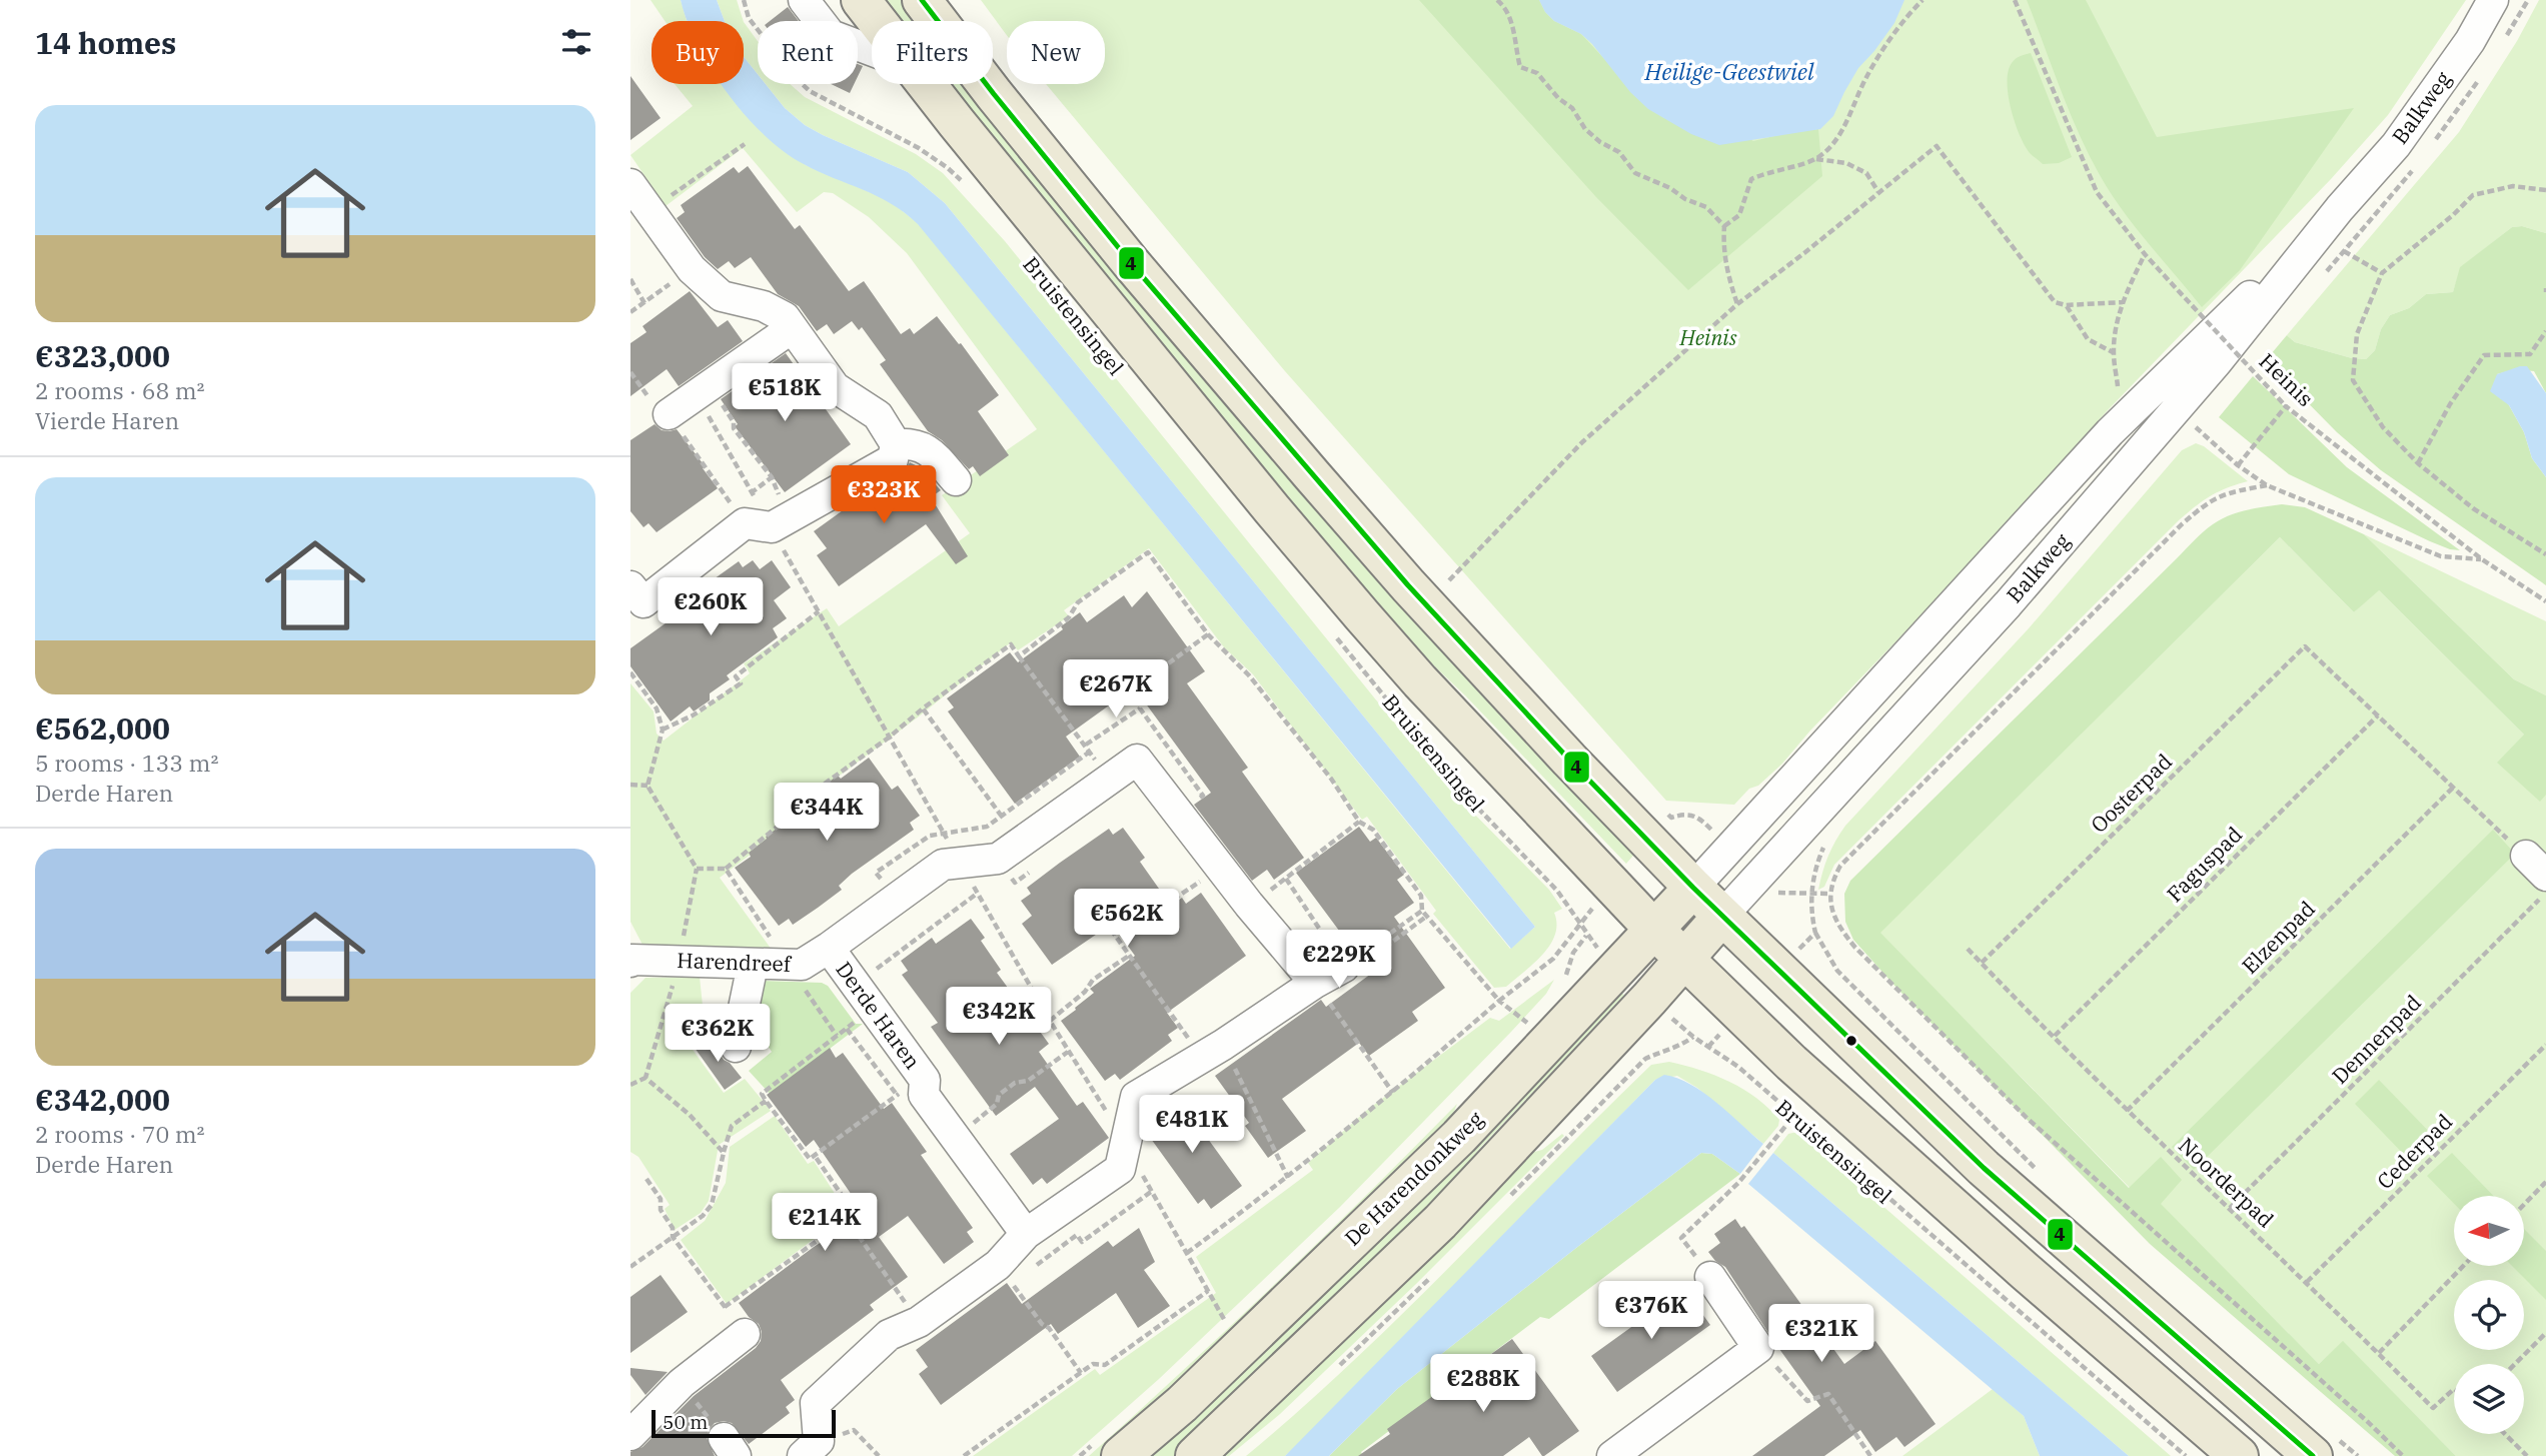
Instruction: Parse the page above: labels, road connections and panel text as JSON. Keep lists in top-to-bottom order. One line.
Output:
{"streets":{"main road":["Bruistensingel","De Harendonkweg"],"street":["Balkweg","Harendreef","Derde Haren"],"path":["Heinis","Oosterpad","Faguspad","Elzenpad","Dennenpad","Cederpad","Noorderpad"]},"crossings":[["Balkweg","De Harendonkweg"],["Bruistensingel","De Harendonkweg"],["Oosterpad","Faguspad"],["Oosterpad","Noorderpad"],["Faguspad","Noorderpad"],["Elzenpad","Noorderpad"],["Harendreef","Derde Haren"],["Dennenpad","Noorderpad"],["Cederpad","Noorderpad"]],"water":["Heilige-Geestwiel"],"parks":["Heinis"],"lines":["transit line 4"],"scale_bar":"50 m","north":"left","page":{"heading":"14 homes","chip":["Buy","Rent","Filters","New"],"list":[{"name":"€323,000","note":"2 rooms · 68 m² · Vierde Haren"},{"name":"€562,000","note":"5 rooms · 133 m² · Derde Haren"},{"name":"€342,000","note":"2 rooms · 70 m² · Derde Haren"}],"price":["€518K","€323K","€260K","€267K","€344K","€562K","€229K","€342K","€362K","€481K","€214K","€376K","€321K","€288K"],"scale":"50 m"}}
